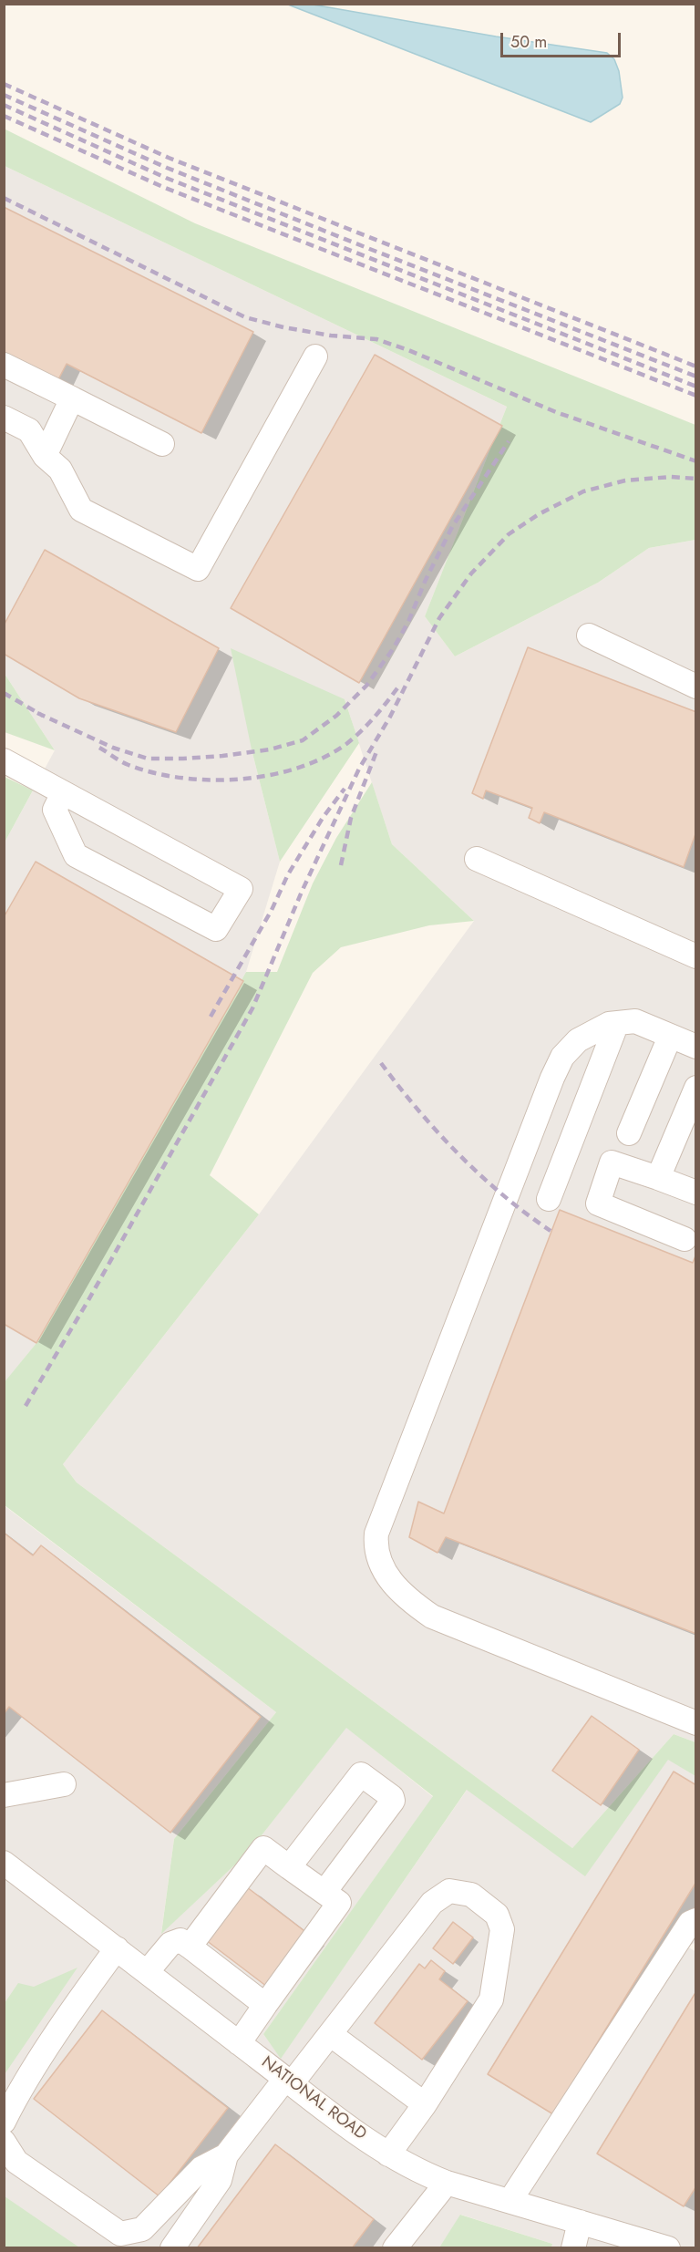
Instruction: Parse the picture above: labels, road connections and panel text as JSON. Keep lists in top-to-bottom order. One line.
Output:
{"streets":{"street":["NATIONAL ROAD"]},"scale_bar":"50 m"}
